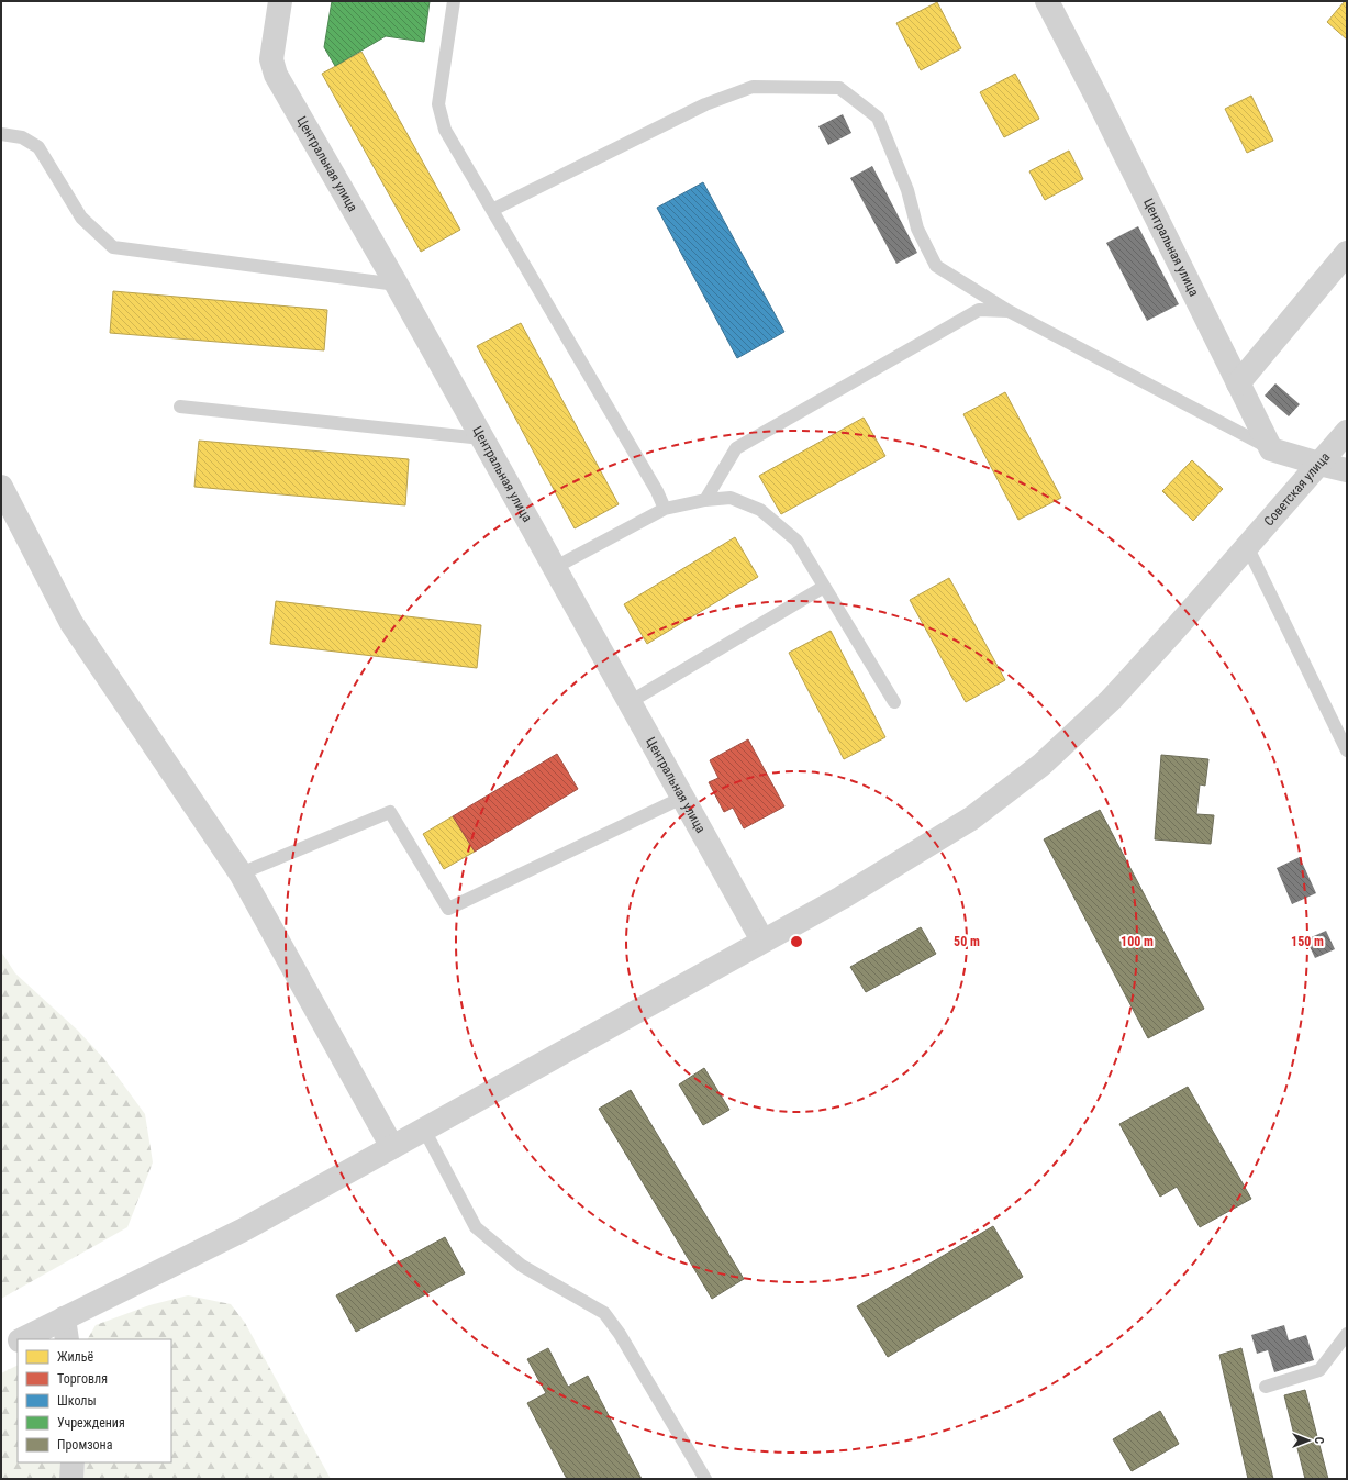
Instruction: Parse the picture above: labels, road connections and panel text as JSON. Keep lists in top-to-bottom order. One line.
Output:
{"streets":{"street":["Центральная улица","Советская улица"]},"crossings":[["Центральная улица","Советская улица"]],"legend":["Жильё","Торговля","Школы","Учреждения","Промзона"],"north":"right","rings":["50 m","100 m","150 m"]}
